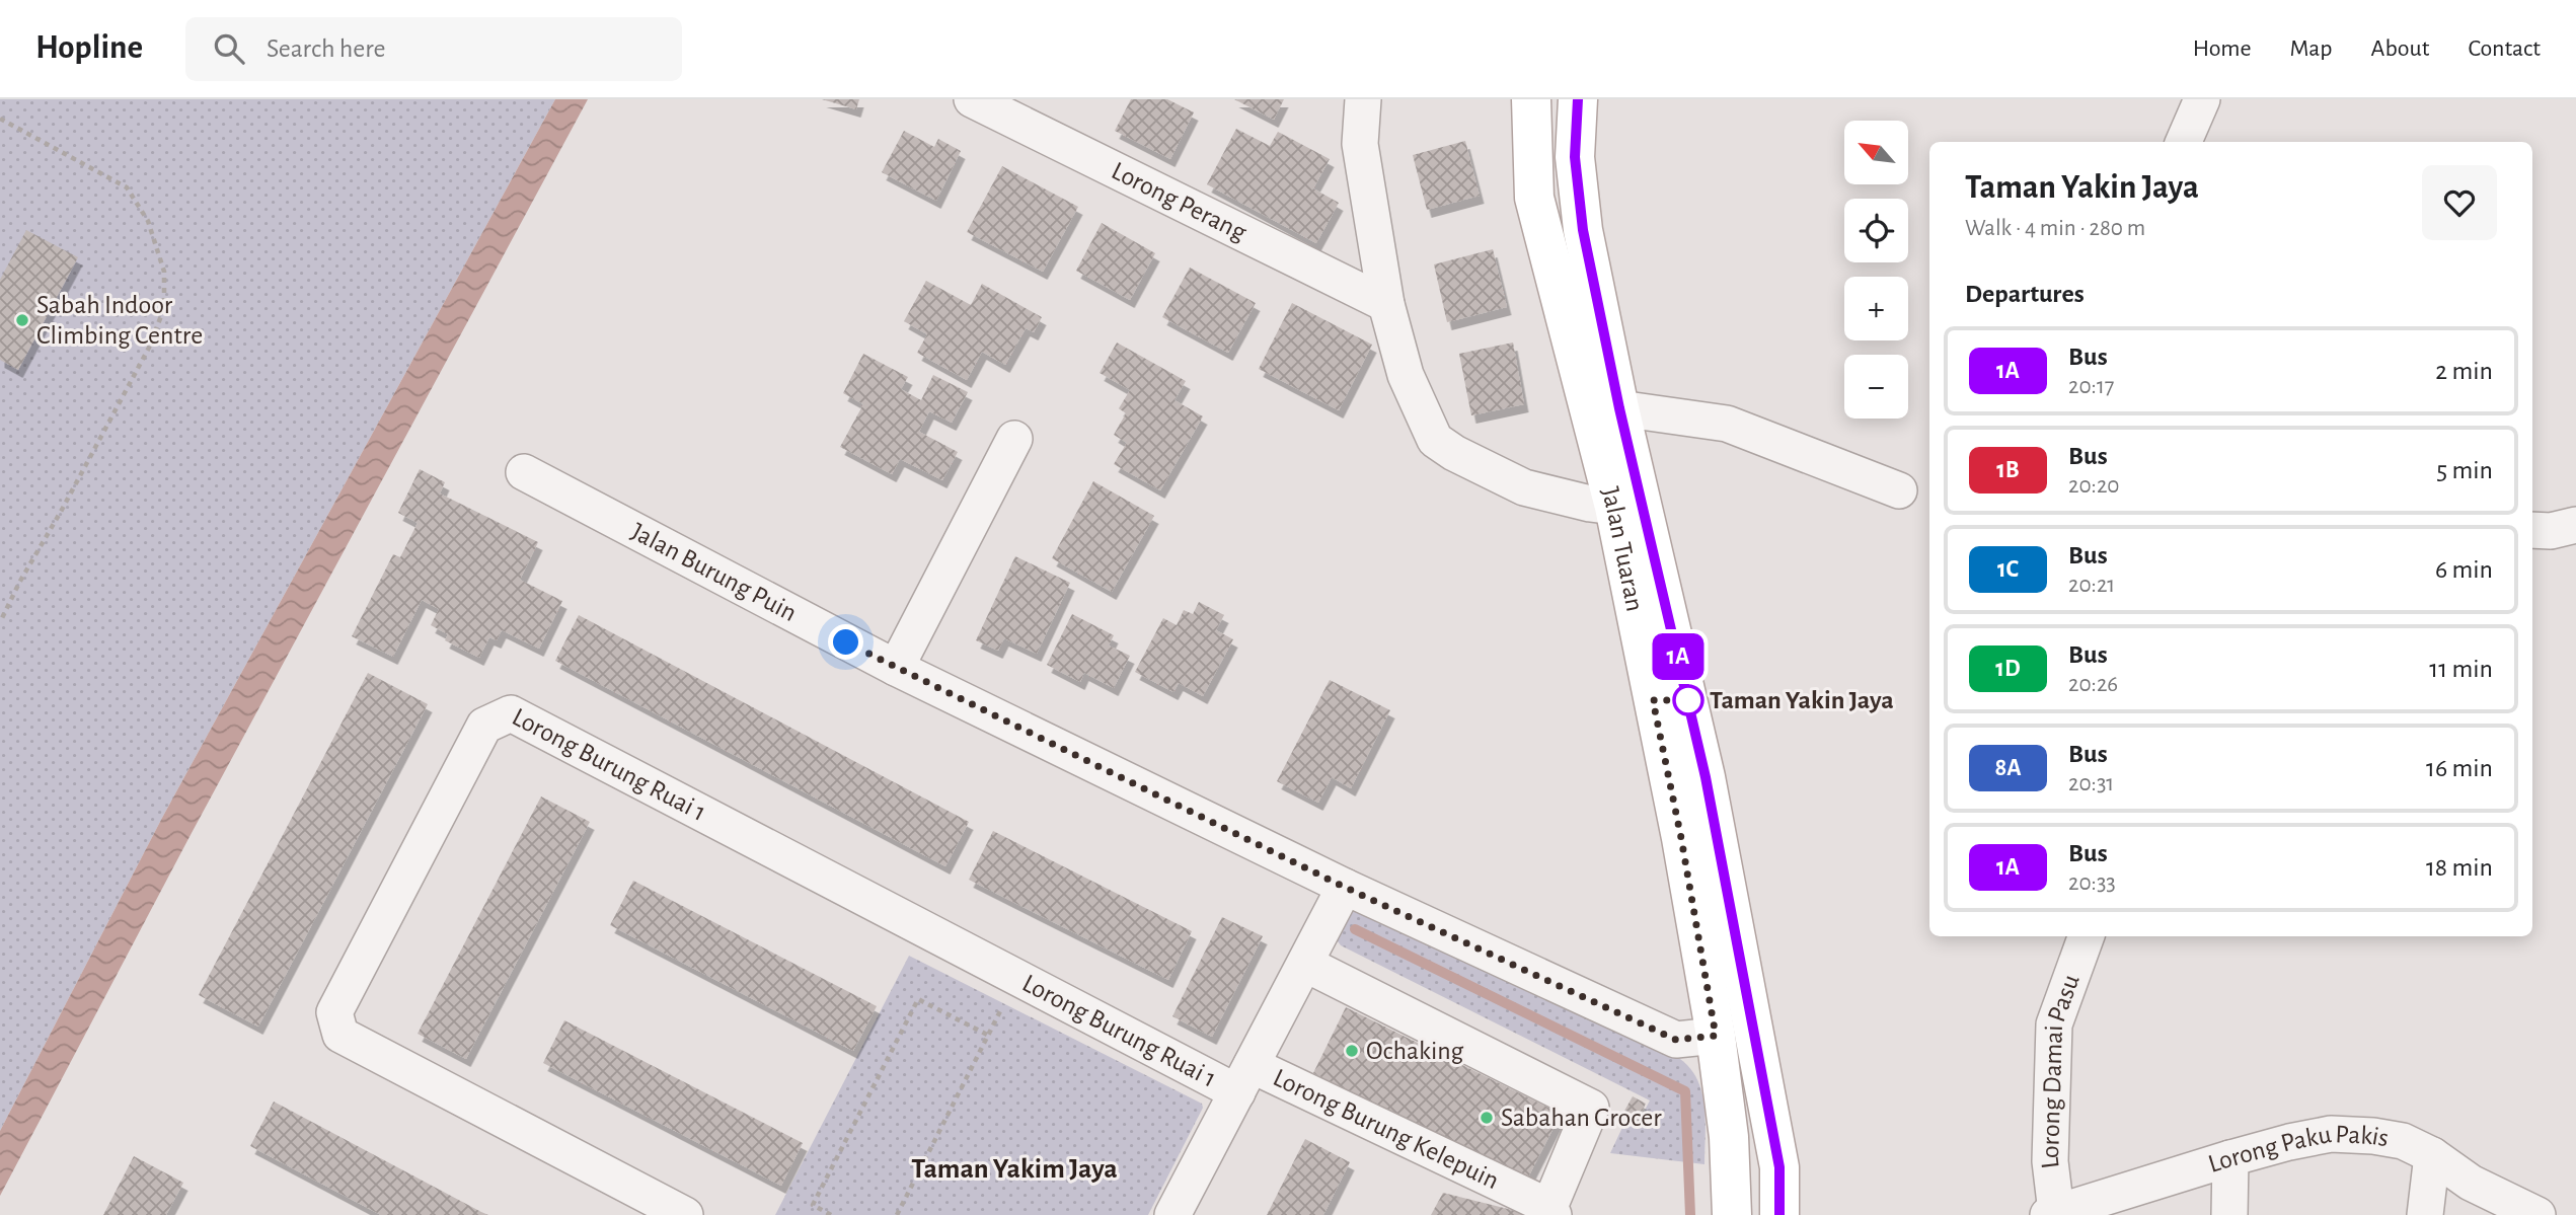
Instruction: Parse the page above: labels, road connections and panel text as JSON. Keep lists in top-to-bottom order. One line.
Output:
{"streets":{"main road":["Jalan Tuaran"],"street":["Lorong Perang","Jalan Burung Puin","Lorong Burung Ruai 1","Lorong Damai Pasu","Lorong Burung Kelepuin","Lorong Paku Pakis"]},"crossings":[["Jalan Tuaran","Jalan Burung Puin"],["Lorong Burung Ruai 1","Lorong Burung Kelepuin"],["Lorong Damai Pasu","Lorong Paku Pakis"]],"districts":["Taman Yakim Jaya"],"places":["Sabah Indoor Climbing Centre","Taman Yakin Jaya","Ochaking","Sabahan Grocer"],"lines":["bus line 1A"],"north":"top left","page":{"header":"Hopline","search":"Search here","nav":["Home","Map","About","Contact"],"on_map":"1A","map_buttons":["+","−"],"heading":[["Taman Yakin Jaya","Walk · 4 min · 280 m"],"Departures"],"list":[{"mark":"1A","name":"Bus","note":"20:17","value":"2 min"},{"mark":"1B","name":"Bus","note":"20:20","value":"5 min"},{"mark":"1C","name":"Bus","note":"20:21","value":"6 min"},{"mark":"1D","name":"Bus","note":"20:26","value":"11 min"},{"mark":"8A","name":"Bus","note":"20:31","value":"16 min"},{"mark":"1A","name":"Bus","note":"20:33","value":"18 min"}]}}
